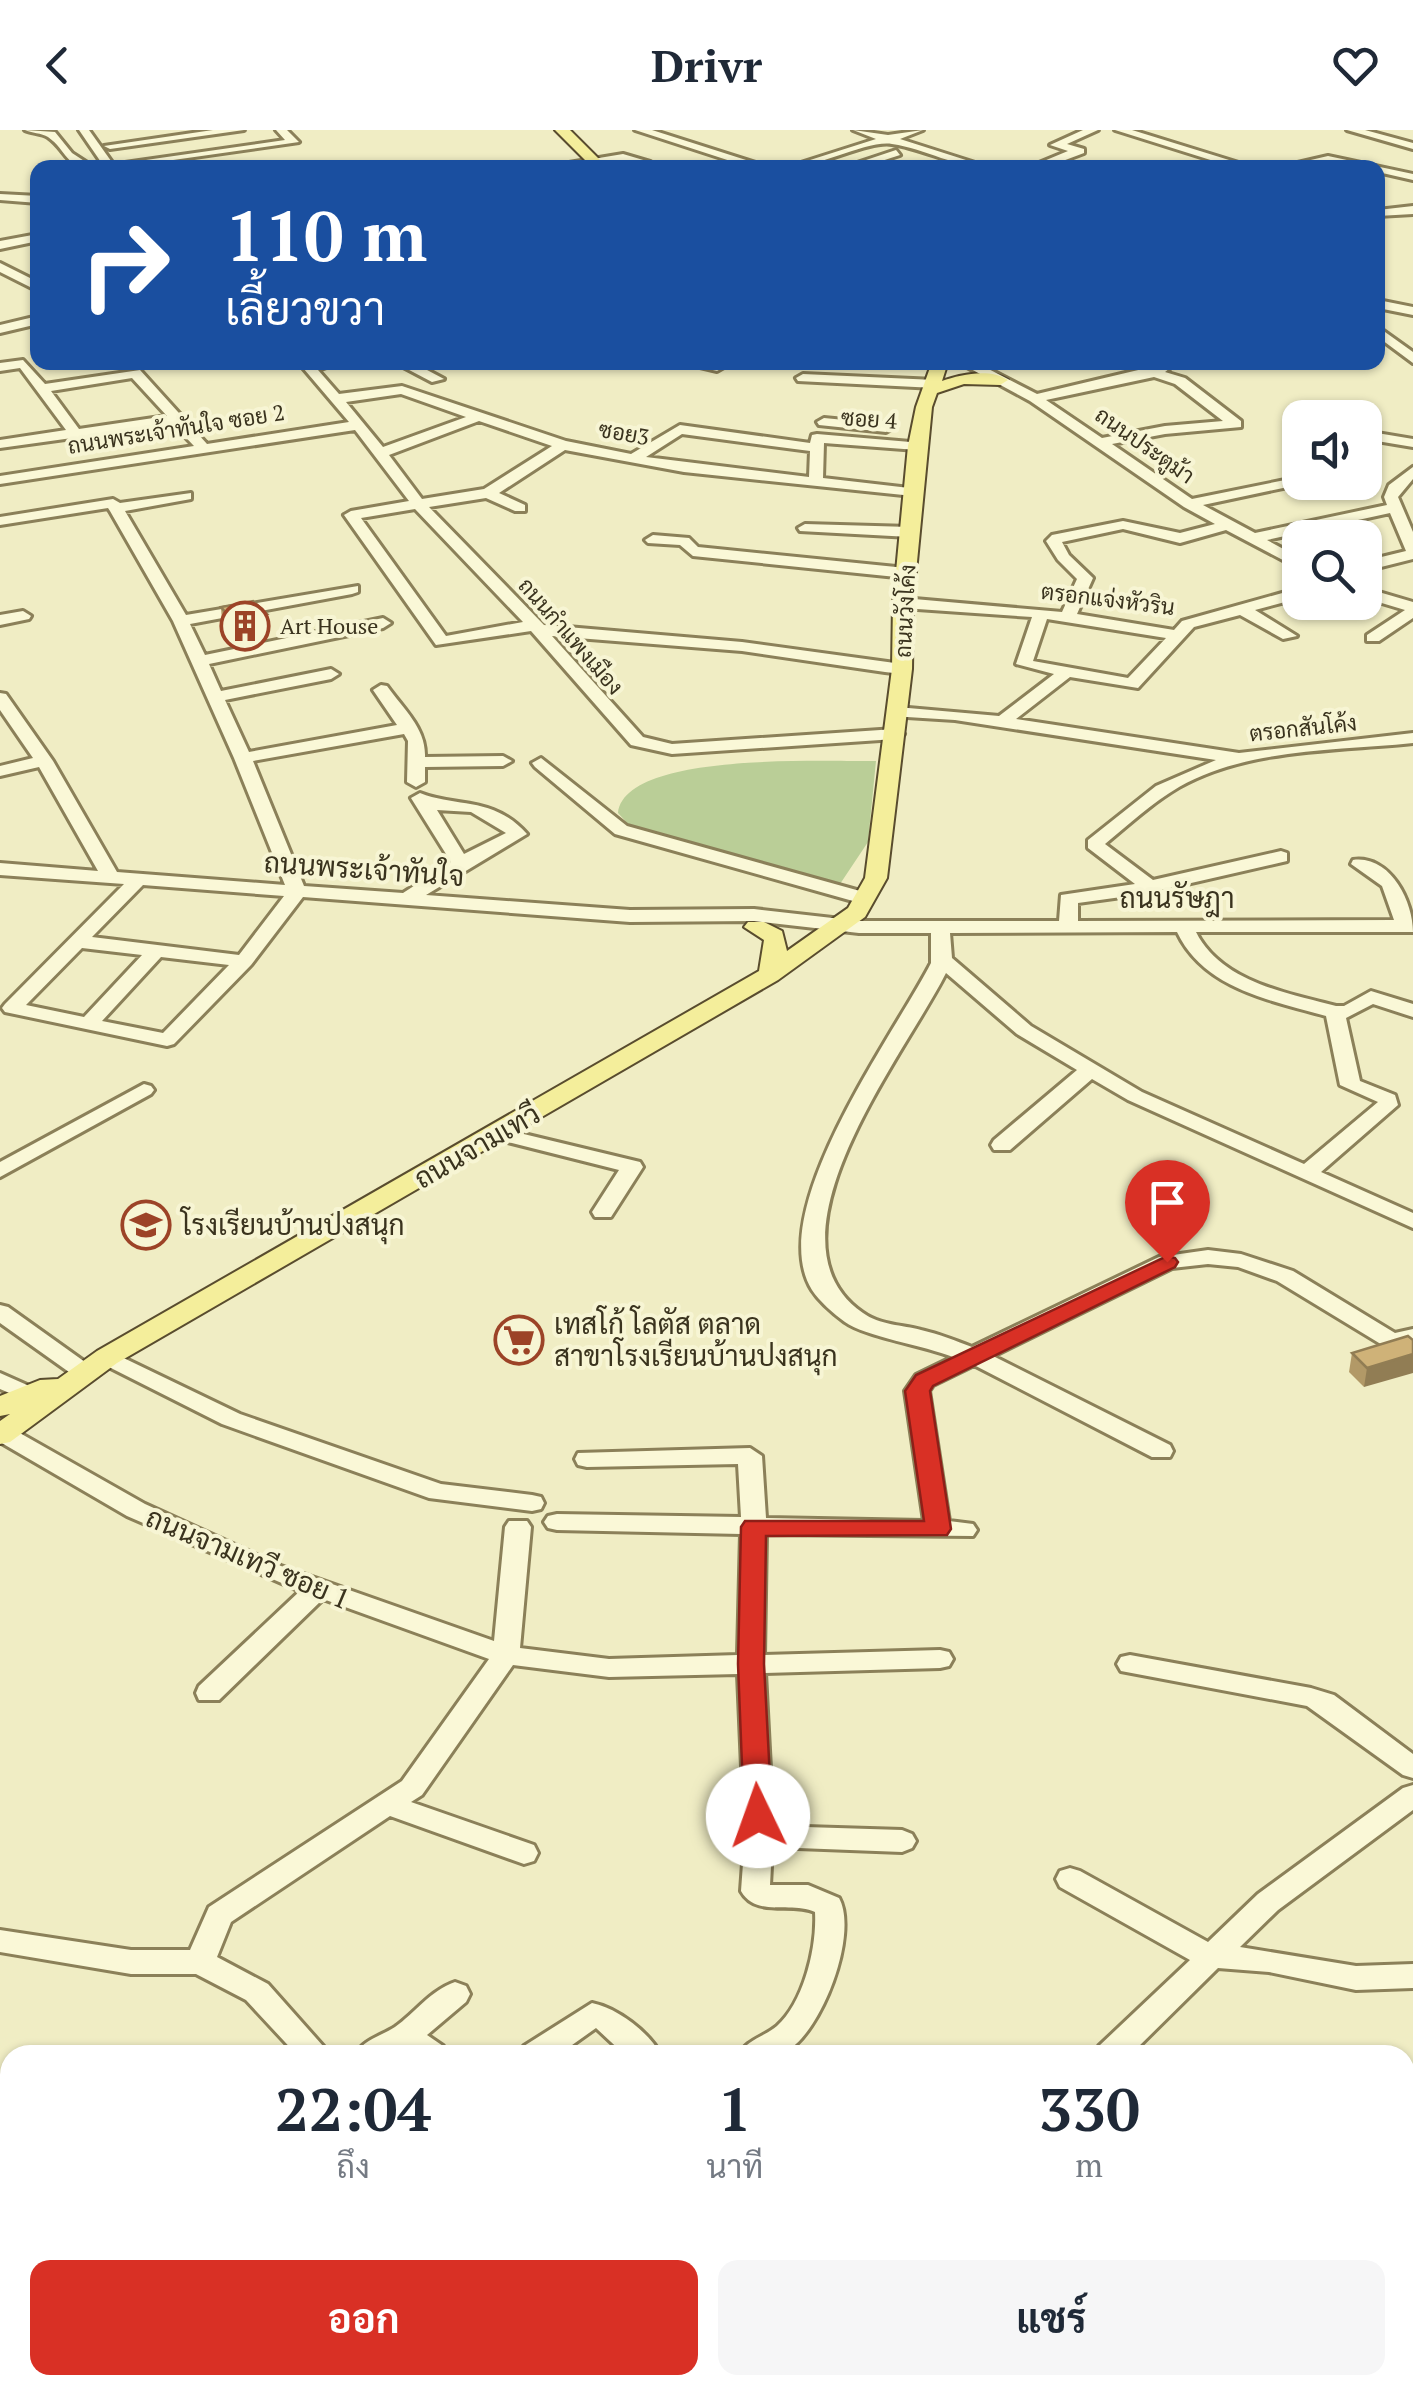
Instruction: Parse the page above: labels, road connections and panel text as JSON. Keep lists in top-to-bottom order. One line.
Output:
{"streets":{"main road":["ถนนวังโค้ง","ถนนจามเทวี"],"street":["ซอย 4","ถนนพระเจ้าทันใจ ซอย 2","ซอย3","ถนนประตูม้า","ตรอกแจ่งหัวริน","ถนนกำแพงเมือง","ตรอกสันโค้ง","ถนนพระเจ้าทันใจ","ถนนรัษฎา","ถนนจามเทวี ซอย 1"]},"crossings":[["ซอย 4","ซอย3"],["ซอย 4","ถนนวังโค้ง"],["ถนนพระเจ้าทันใจ ซอย 2","ถนนกำแพงเมือง"],["ซอย3","ถนนวังโค้ง"],["ซอย3","ถนนกำแพงเมือง"],["ตรอกแจ่งหัวริน","ถนนวังโค้ง"],["ถนนวังโค้ง","ถนนกำแพงเมือง"],["ถนนวังโค้ง","ถนนพระเจ้าทันใจ"],["ถนนวังโค้ง","ถนนรัษฎา"],["ถนนวังโค้ง","ถนนจามเทวี"],["ถนนพระเจ้าทันใจ","ถนนรัษฎา"],["ถนนพระเจ้าทันใจ","ถนนจามเทวี"],["ถนนรัษฎา","ถนนจามเทวี"],["ถนนจามเทวี","ถนนจามเทวี ซอย 1"]],"places":{"building":["Art House"],"school or university":["โรงเรียนบ้านปงสนุก"],"supermarket":["เทสโก้ โลตัส ตลาด สาขาโรงเรียนบ้านปงสนุก"]},"page":{"header":"Drivr","turn":["110 m","เลี้ยวขวา"],"eta":["22:04","ถึง","1","นาที","330","m"],"buttons":["ออก","แชร์"]}}
